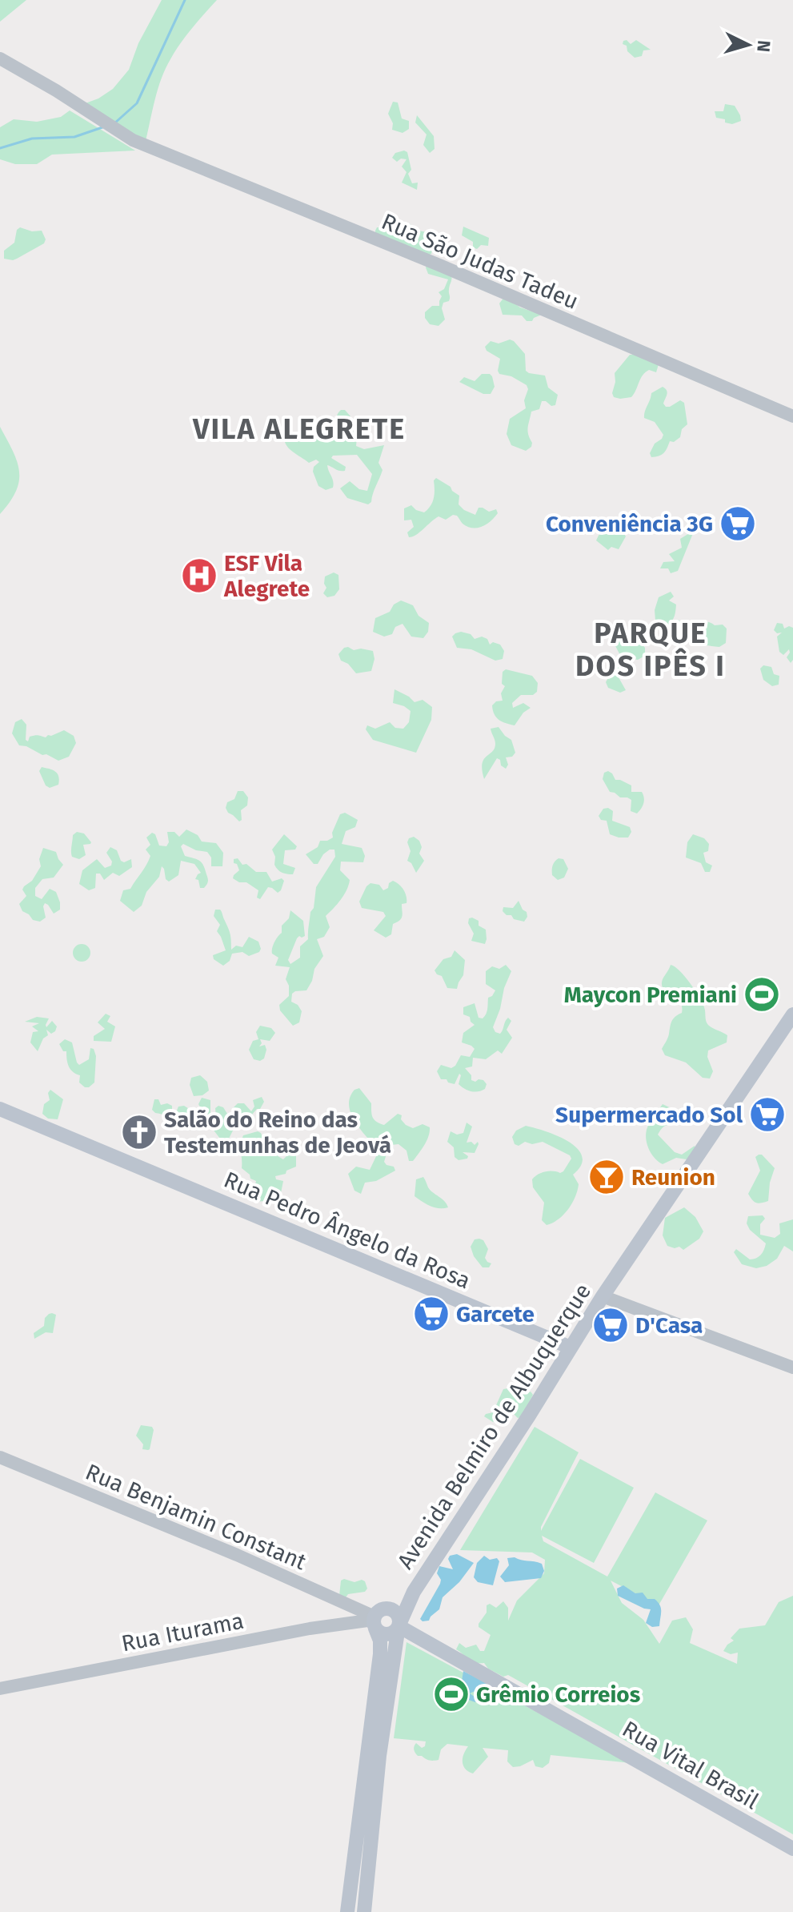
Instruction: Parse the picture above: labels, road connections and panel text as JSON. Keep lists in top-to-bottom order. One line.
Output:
{"streets":{"main road":["Rua Pedro Ângelo da Rosa","Avenida Belmiro de Albuquerque","Rua Iturama","Rua Vital Brasil"],"street":["Rua São Judas Tadeu","Rua Benjamin Constant"]},"crossings":[["Rua Pedro Ângelo da Rosa","Avenida Belmiro de Albuquerque"],["Avenida Belmiro de Albuquerque","Rua Benjamin Constant"],["Avenida Belmiro de Albuquerque","Rua Iturama"],["Avenida Belmiro de Albuquerque","Rua Vital Brasil"],["Rua Benjamin Constant","Rua Iturama"],["Rua Benjamin Constant","Rua Vital Brasil"],["Rua Iturama","Rua Vital Brasil"]],"districts":["VILA ALEGRETE","PARQUE DOS IPÊS I"],"places":{"supermarket":["Conveniência 3G","Supermercado Sol","Garcete","D'Casa"],"hospital":["ESF Vila Alegrete"],"sports":["Maycon Premiani","Grêmio Correios"],"church":["Salão do Reino das Testemunhas de Jeová"],"bar":["Reunion"]},"north":"right"}
